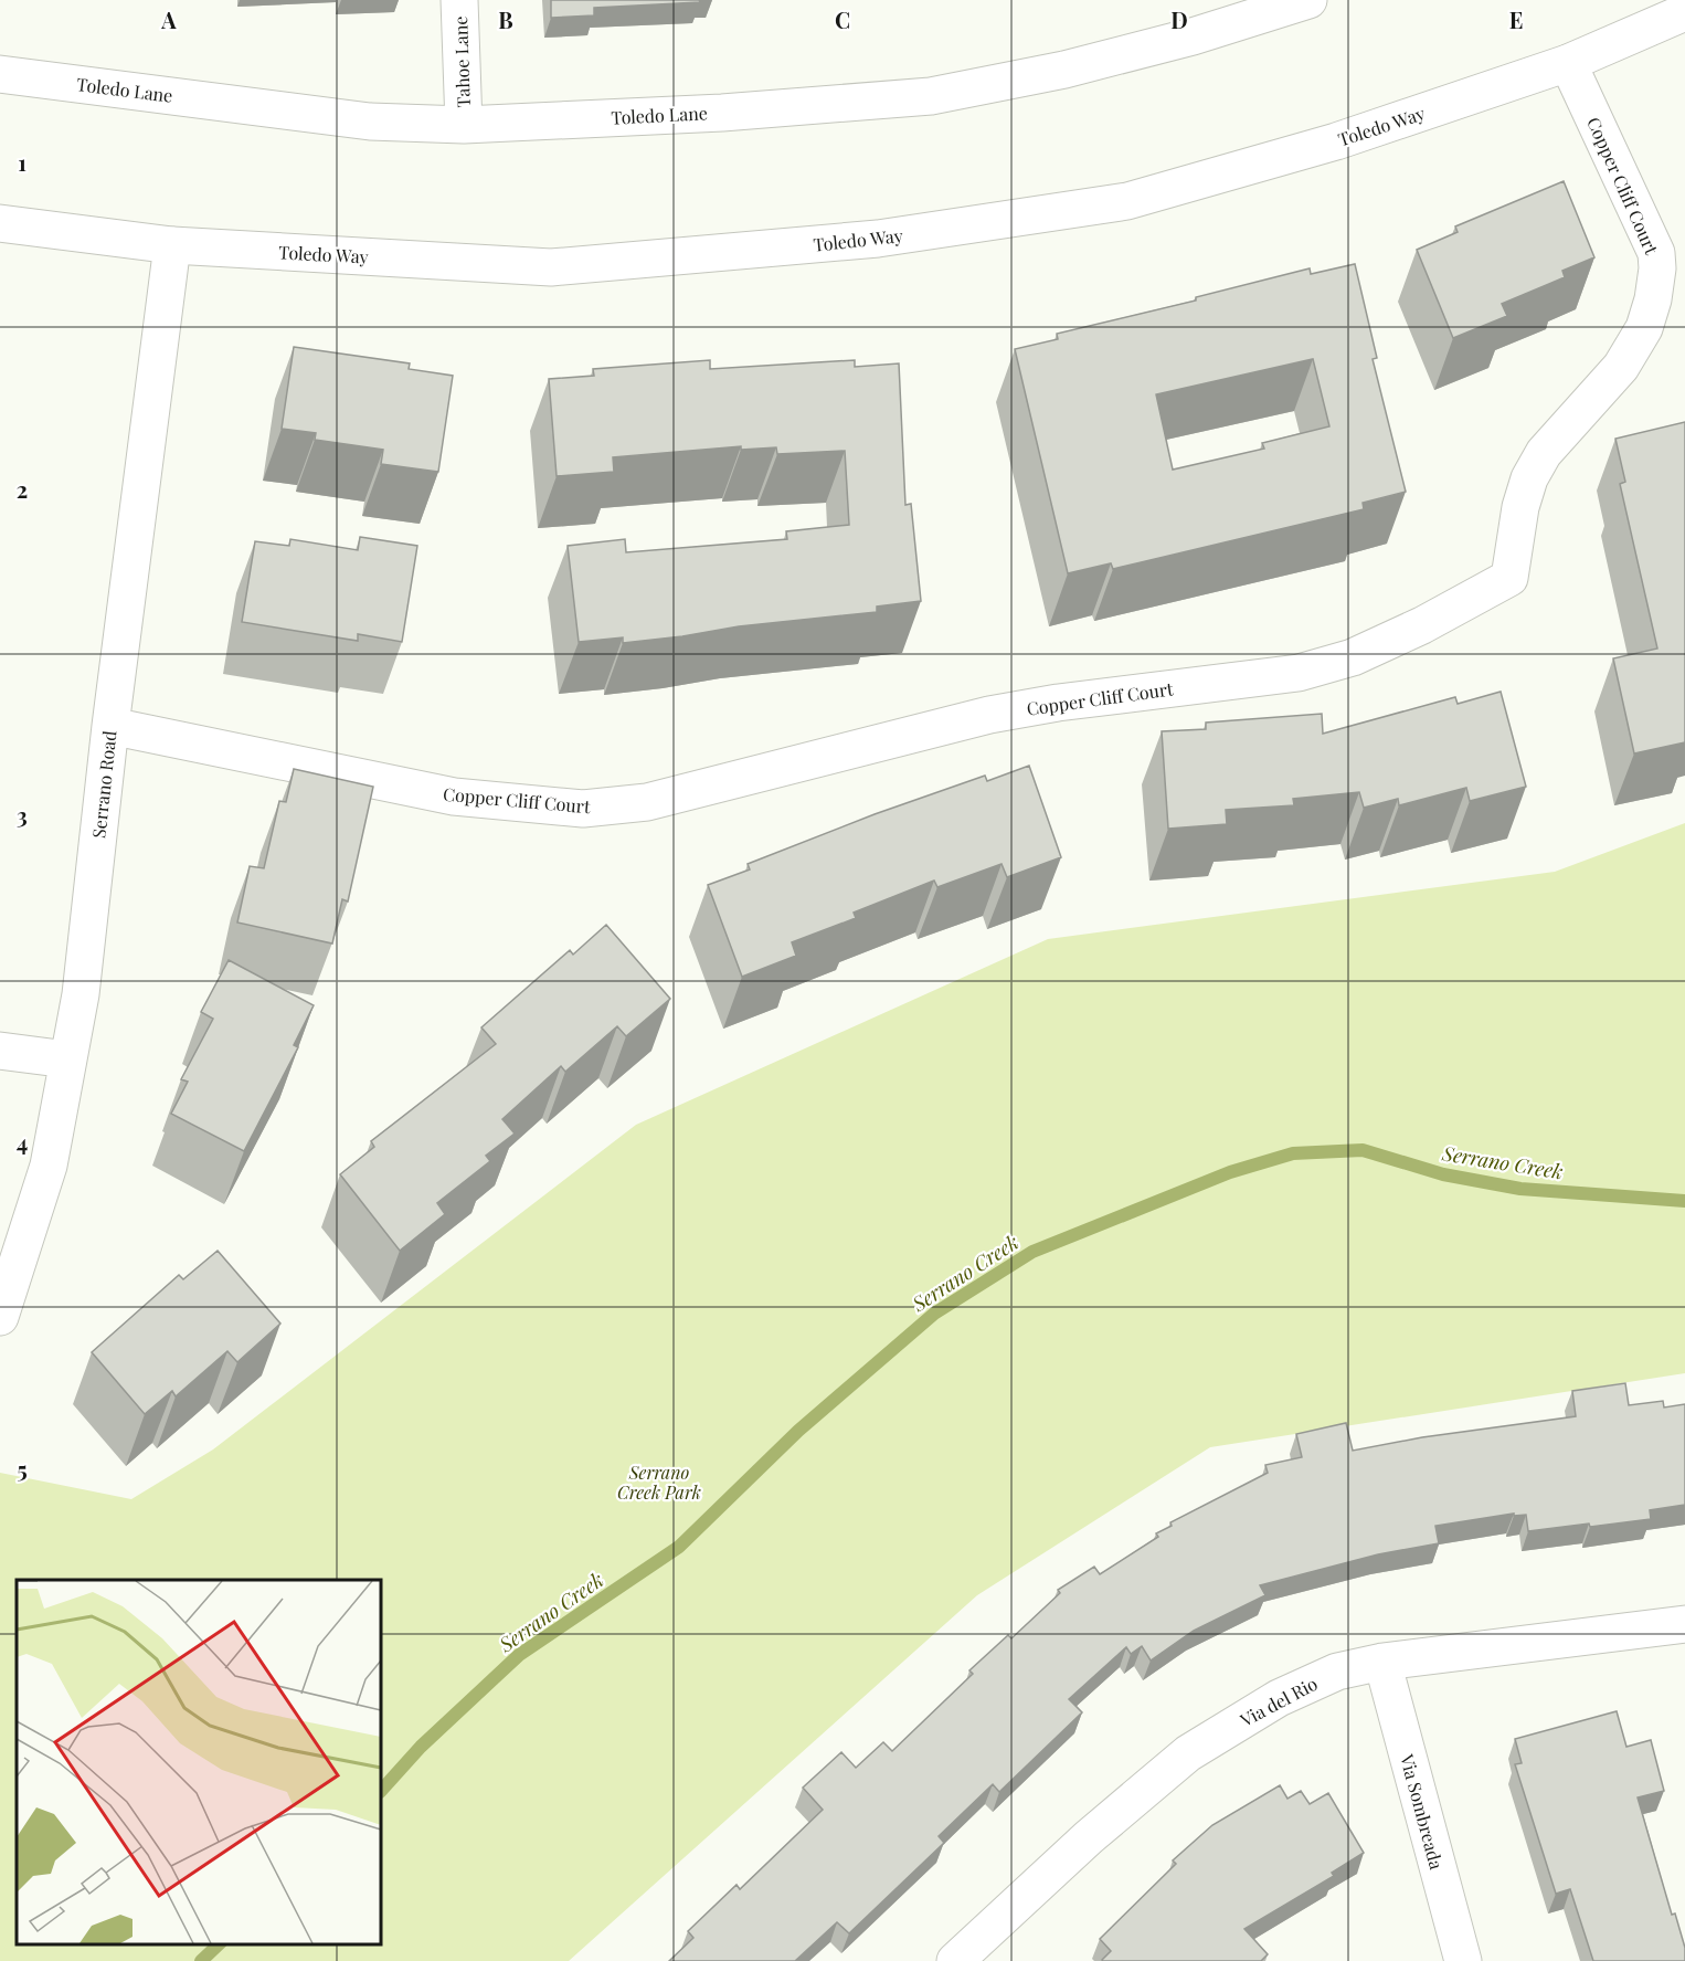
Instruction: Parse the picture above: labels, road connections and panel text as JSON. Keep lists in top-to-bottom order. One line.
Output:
{"streets":{"street":["Tahoe Lane","Toledo Lane","Toledo Way","Copper Cliff Court","Serrano Road","Via del Rio","Via Sombreada"]},"crossings":[["Tahoe Lane","Toledo Lane"],["Toledo Way","Copper Cliff Court"],["Toledo Way","Serrano Road"],["Copper Cliff Court","Serrano Road"],["Via del Rio","Via Sombreada"]],"water":["Serrano Creek"],"parks":["Serrano Creek Park"],"grid":{"columns":["A","B","C","D","E"],"rows":["1","2","3","4","5"]}}
